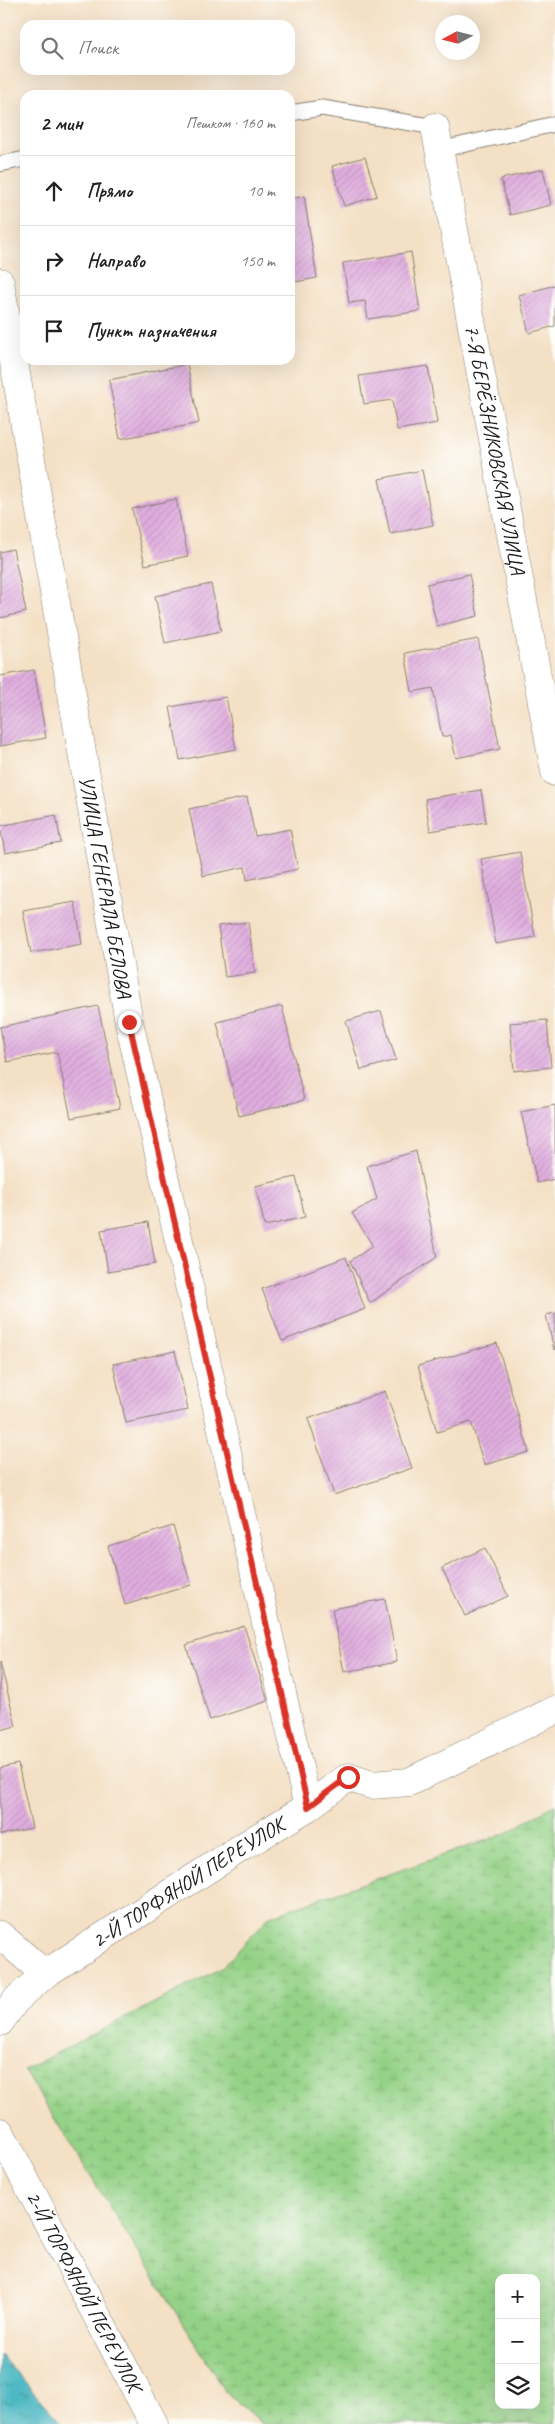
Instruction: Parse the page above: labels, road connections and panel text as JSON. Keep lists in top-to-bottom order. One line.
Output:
{"streets":{"street":["7-Я БЕРЁЗНИКОВСКАЯ УЛИЦА","УЛИЦА ГЕНЕРАЛА БЕЛОВА","2-Й ТОРФЯНОЙ ПЕРЕУЛОК"]},"crossings":[["УЛИЦА ГЕНЕРАЛА БЕЛОВА","2-Й ТОРФЯНОЙ ПЕРЕУЛОК"]],"north":"left","page":{"search":"Поиск","heading":["2 мин","Пешком · 160 m"],"list":[["Прямо","10 m"],["Направо","150 m"],"Пункт назначения"],"map_buttons":["+","−"]}}
